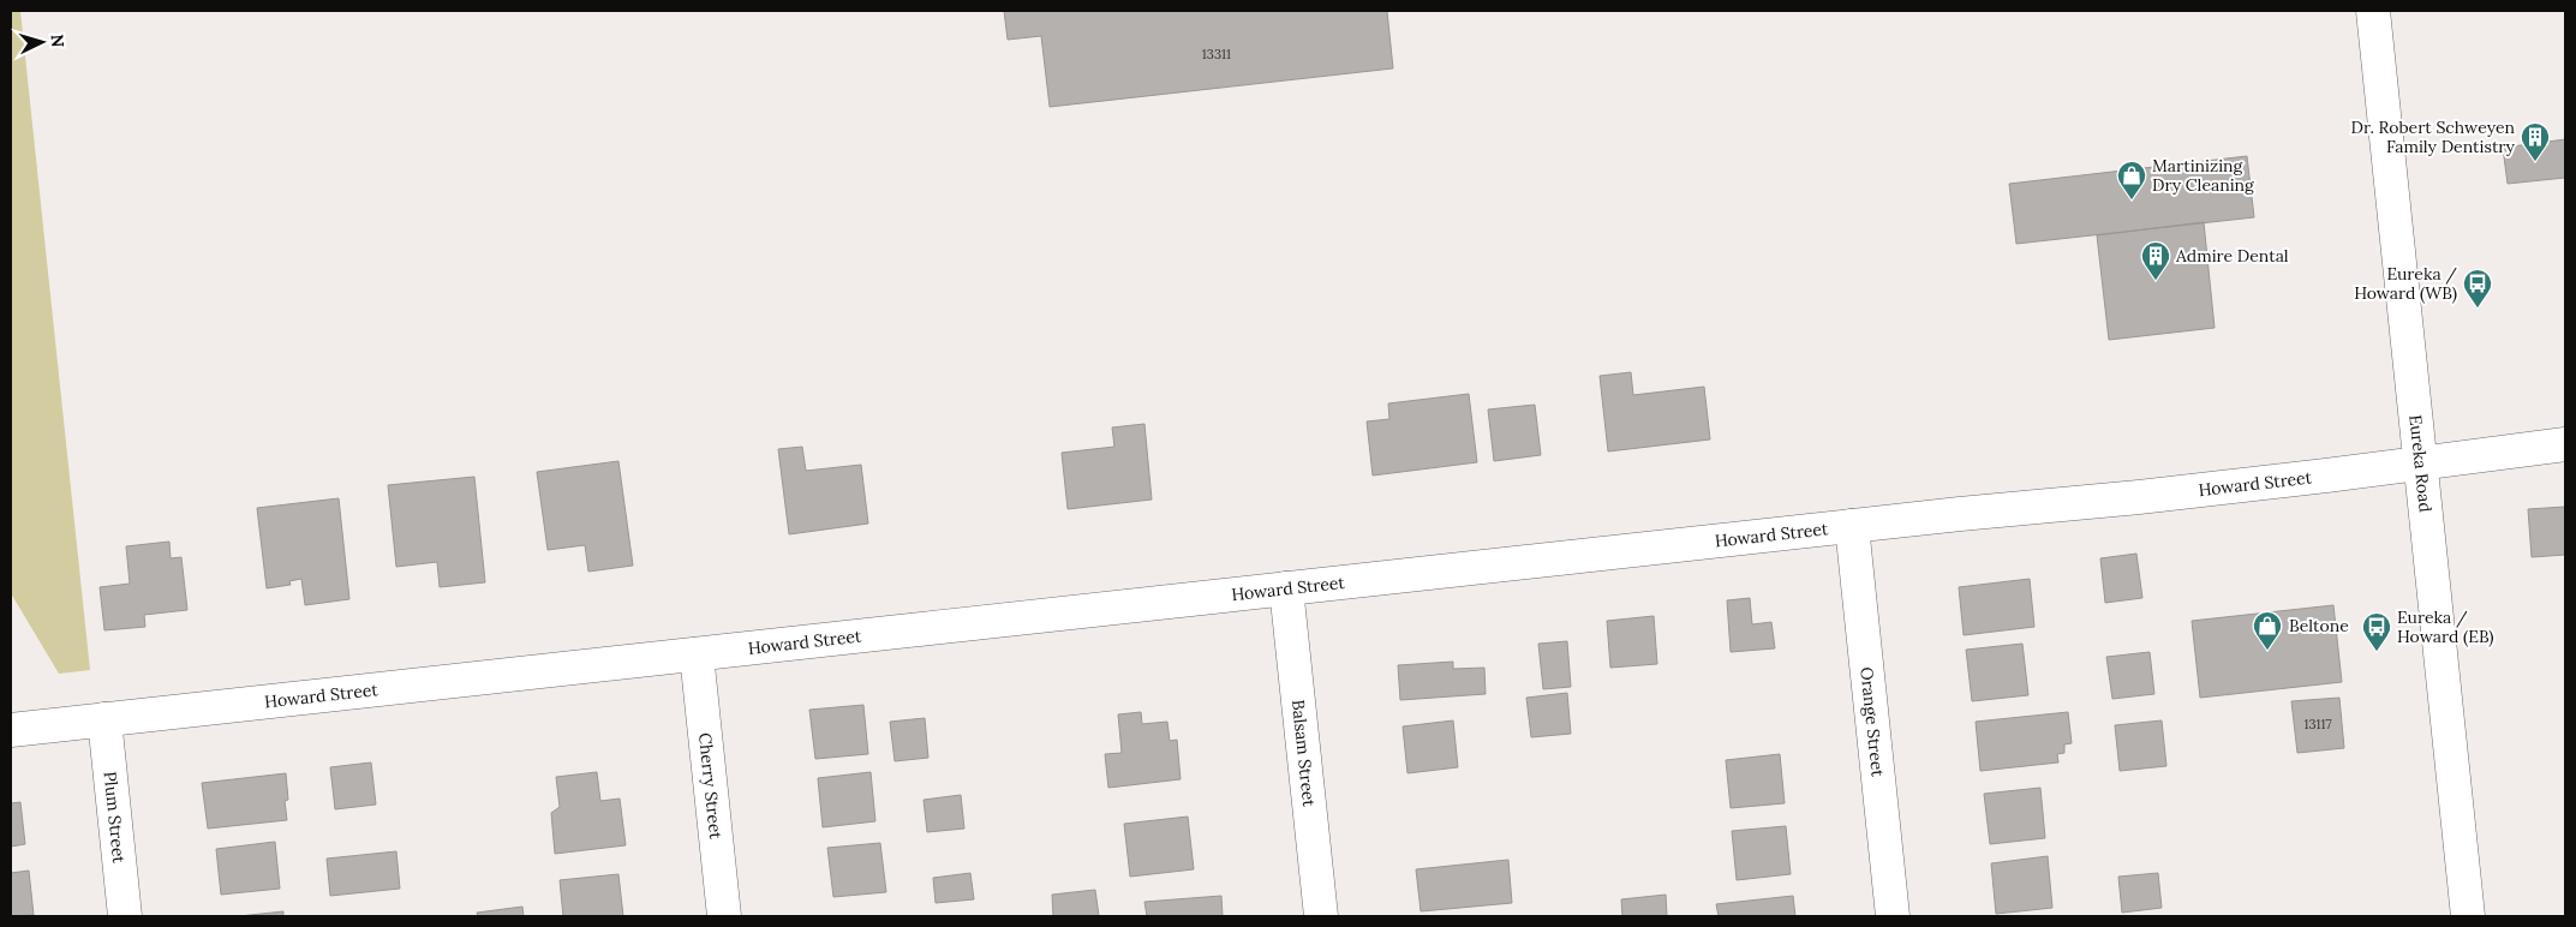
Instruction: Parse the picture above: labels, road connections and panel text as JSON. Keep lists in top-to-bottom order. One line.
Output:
{"streets":{"street":["Eureka Road","Howard Street","Orange Street","Balsam Street","Cherry Street","Plum Street"]},"crossings":[["Eureka Road","Howard Street"],["Howard Street","Orange Street"],["Howard Street","Balsam Street"],["Howard Street","Cherry Street"],["Howard Street","Plum Street"]],"places":{"building":["Dr. Robert Schweyen Family Dentistry","Admire Dental"],"shop":["Martinizing Dry Cleaning","Beltone"],"bus stop":["Eureka / Howard (WB)","Eureka / Howard (EB)"]},"house_numbers":["13311","13117"],"north":"right"}
